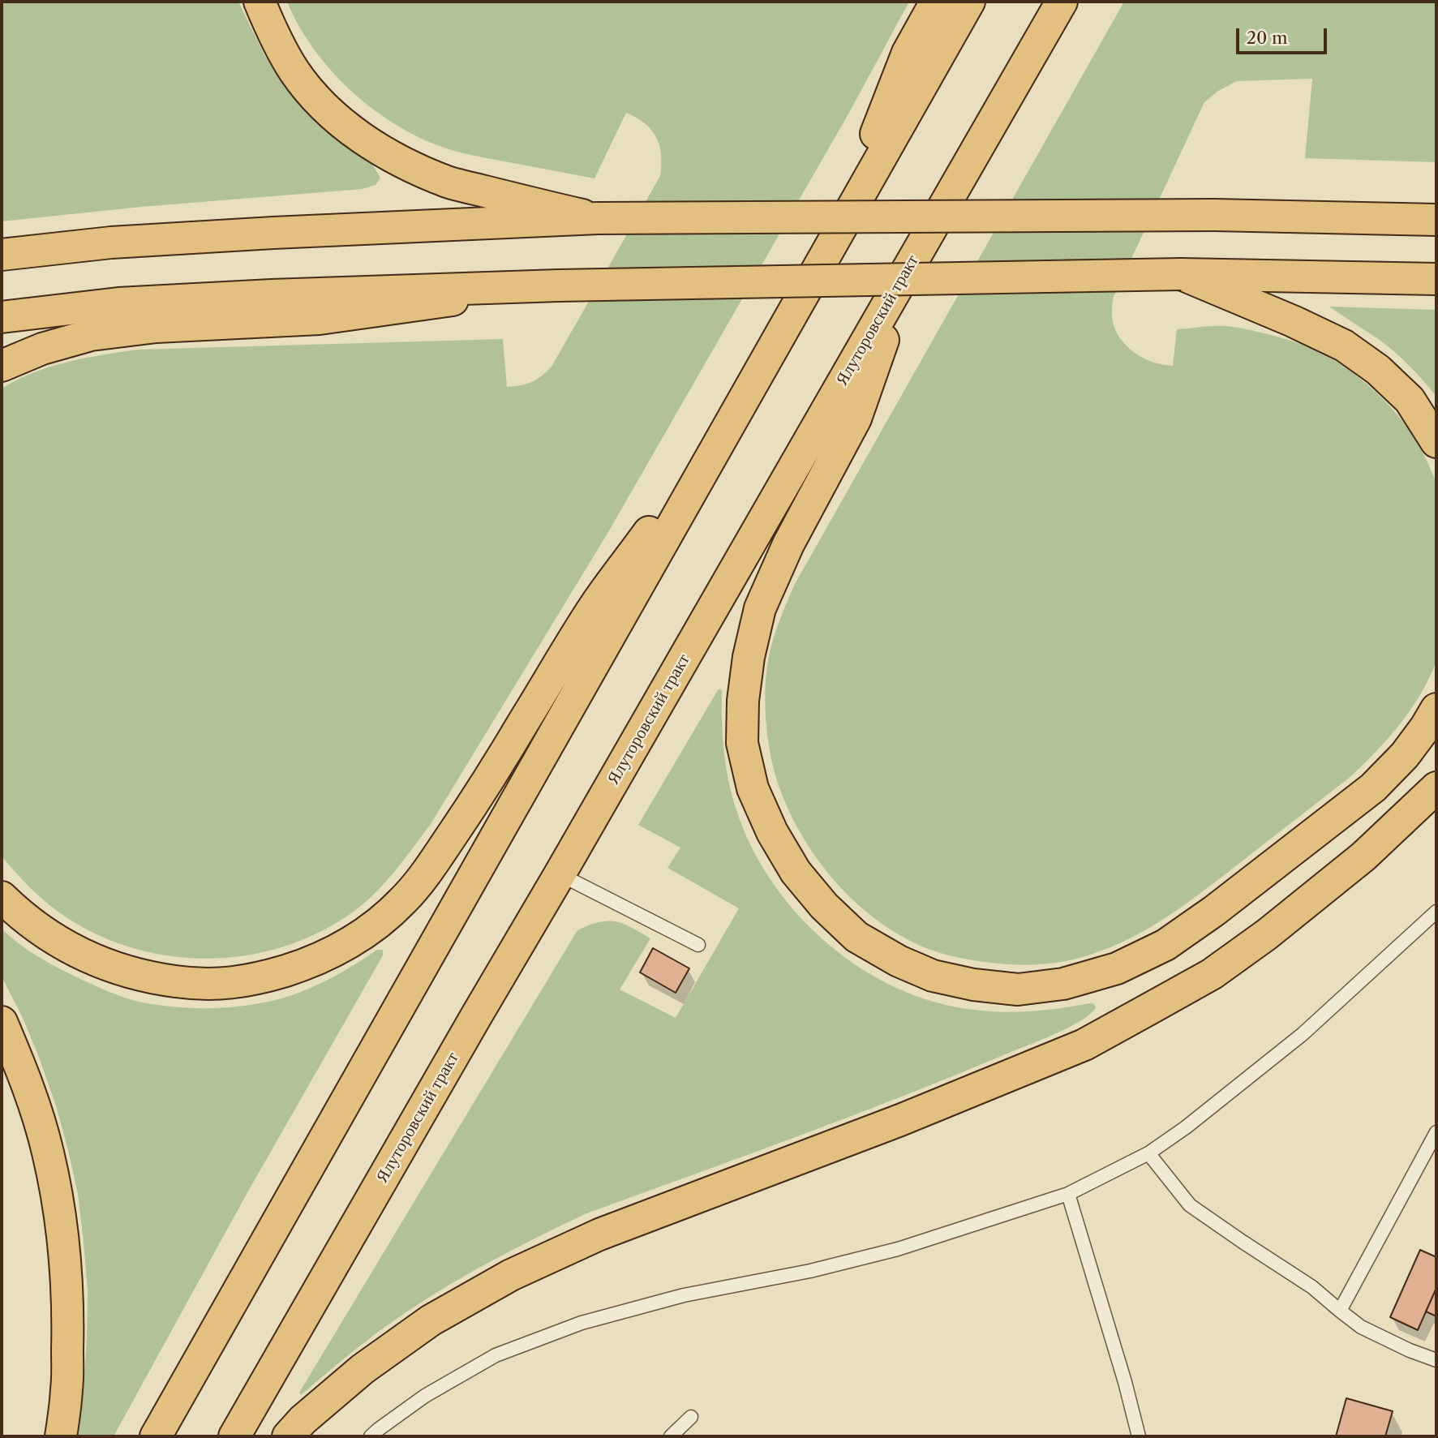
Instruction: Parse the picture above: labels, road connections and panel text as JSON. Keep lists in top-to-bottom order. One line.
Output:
{"streets":{"main road":["Ялуторовский тракт"]},"scale_bar":"20 m"}
